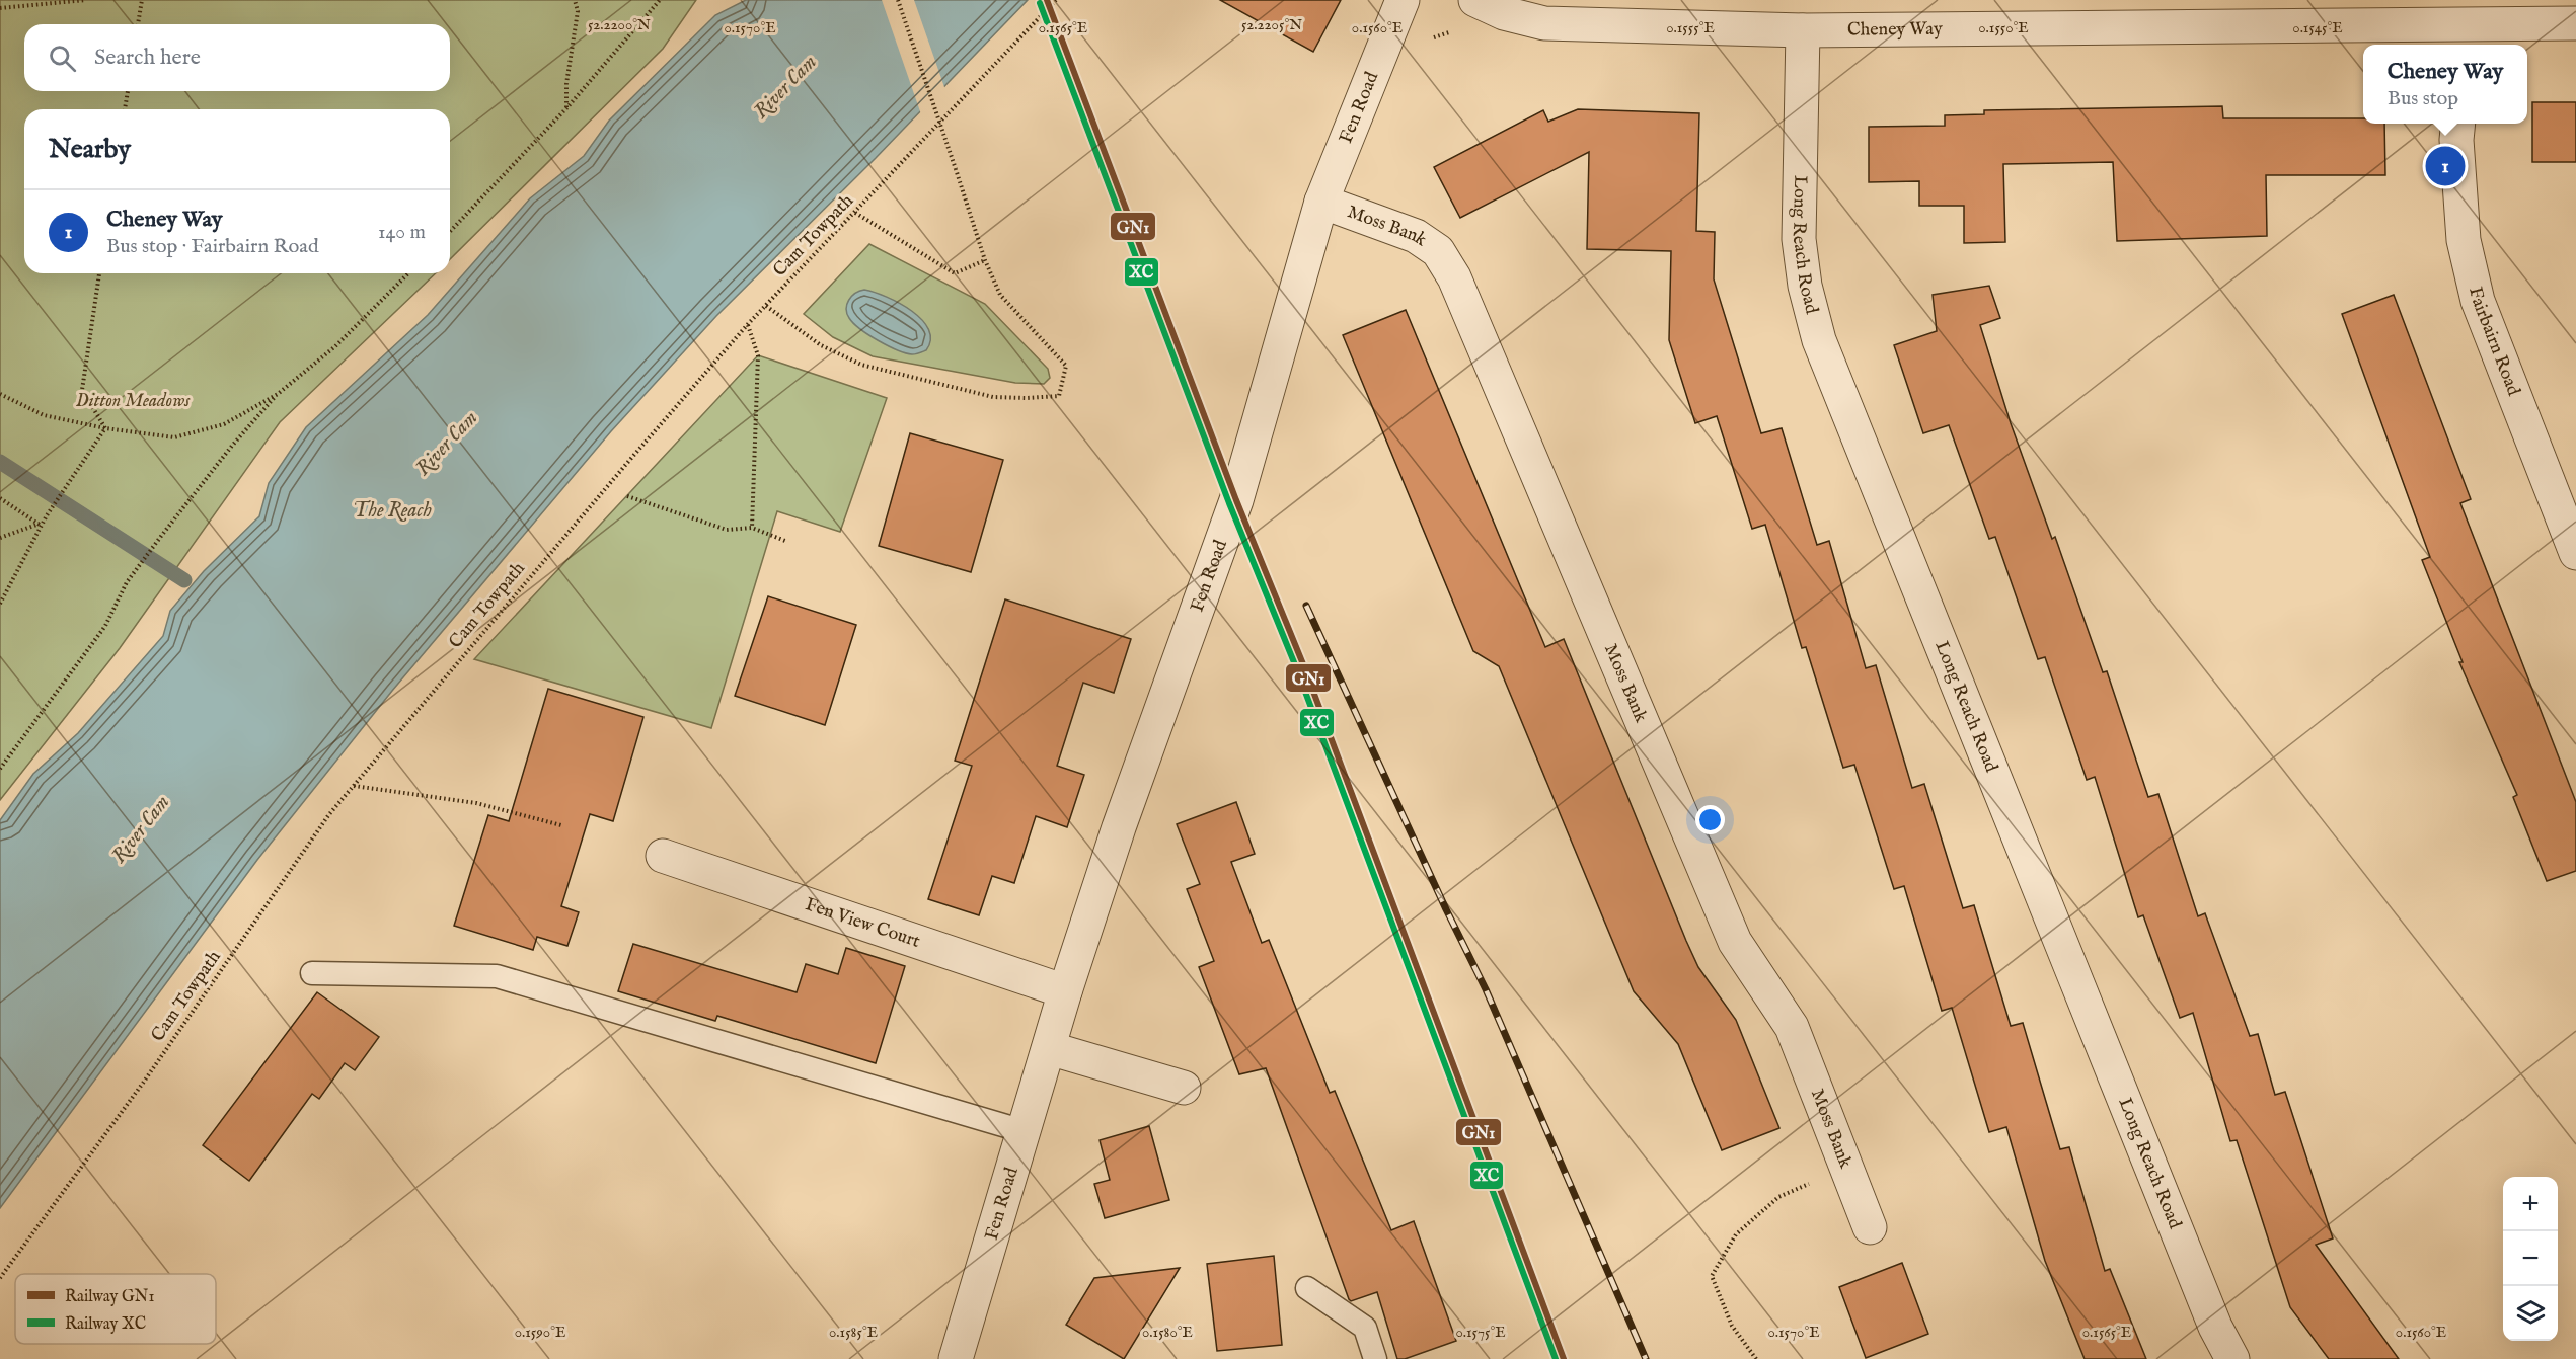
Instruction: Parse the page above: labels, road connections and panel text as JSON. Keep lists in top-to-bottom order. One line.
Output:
{"streets":{"street":["Cheney Way","Fen Road","Moss Bank","Long Reach Road","Fairbairn Road","Fen View Court"],"path":["Cam Towpath"]},"crossings":[["Cheney Way","Long Reach Road"],["Fen Road","Moss Bank"],["Fen Road","Fen View Court"]],"water":["River Cam","The Reach"],"parks":["Ditton Meadows"],"lines":["rail line GN1","rail line XC"],"legend":["Railway GN1","Railway XC"],"page":{"search":"Search here","popup":["Cheney Way","Bus stop"],"heading":"Nearby","pins":"1","list":[{"mark":"1","name":"Cheney Way","note":"Bus stop · Fairbairn Road","value":"140 m"}],"map_buttons":["+","−"]},"coordinates":["52.2200°N","52.2205°N","0.1570°E","0.1565°E","0.1560°E","0.1555°E","0.1550°E","0.1545°E","0.1590°E","0.1585°E","0.1580°E","0.1575°E"]}
